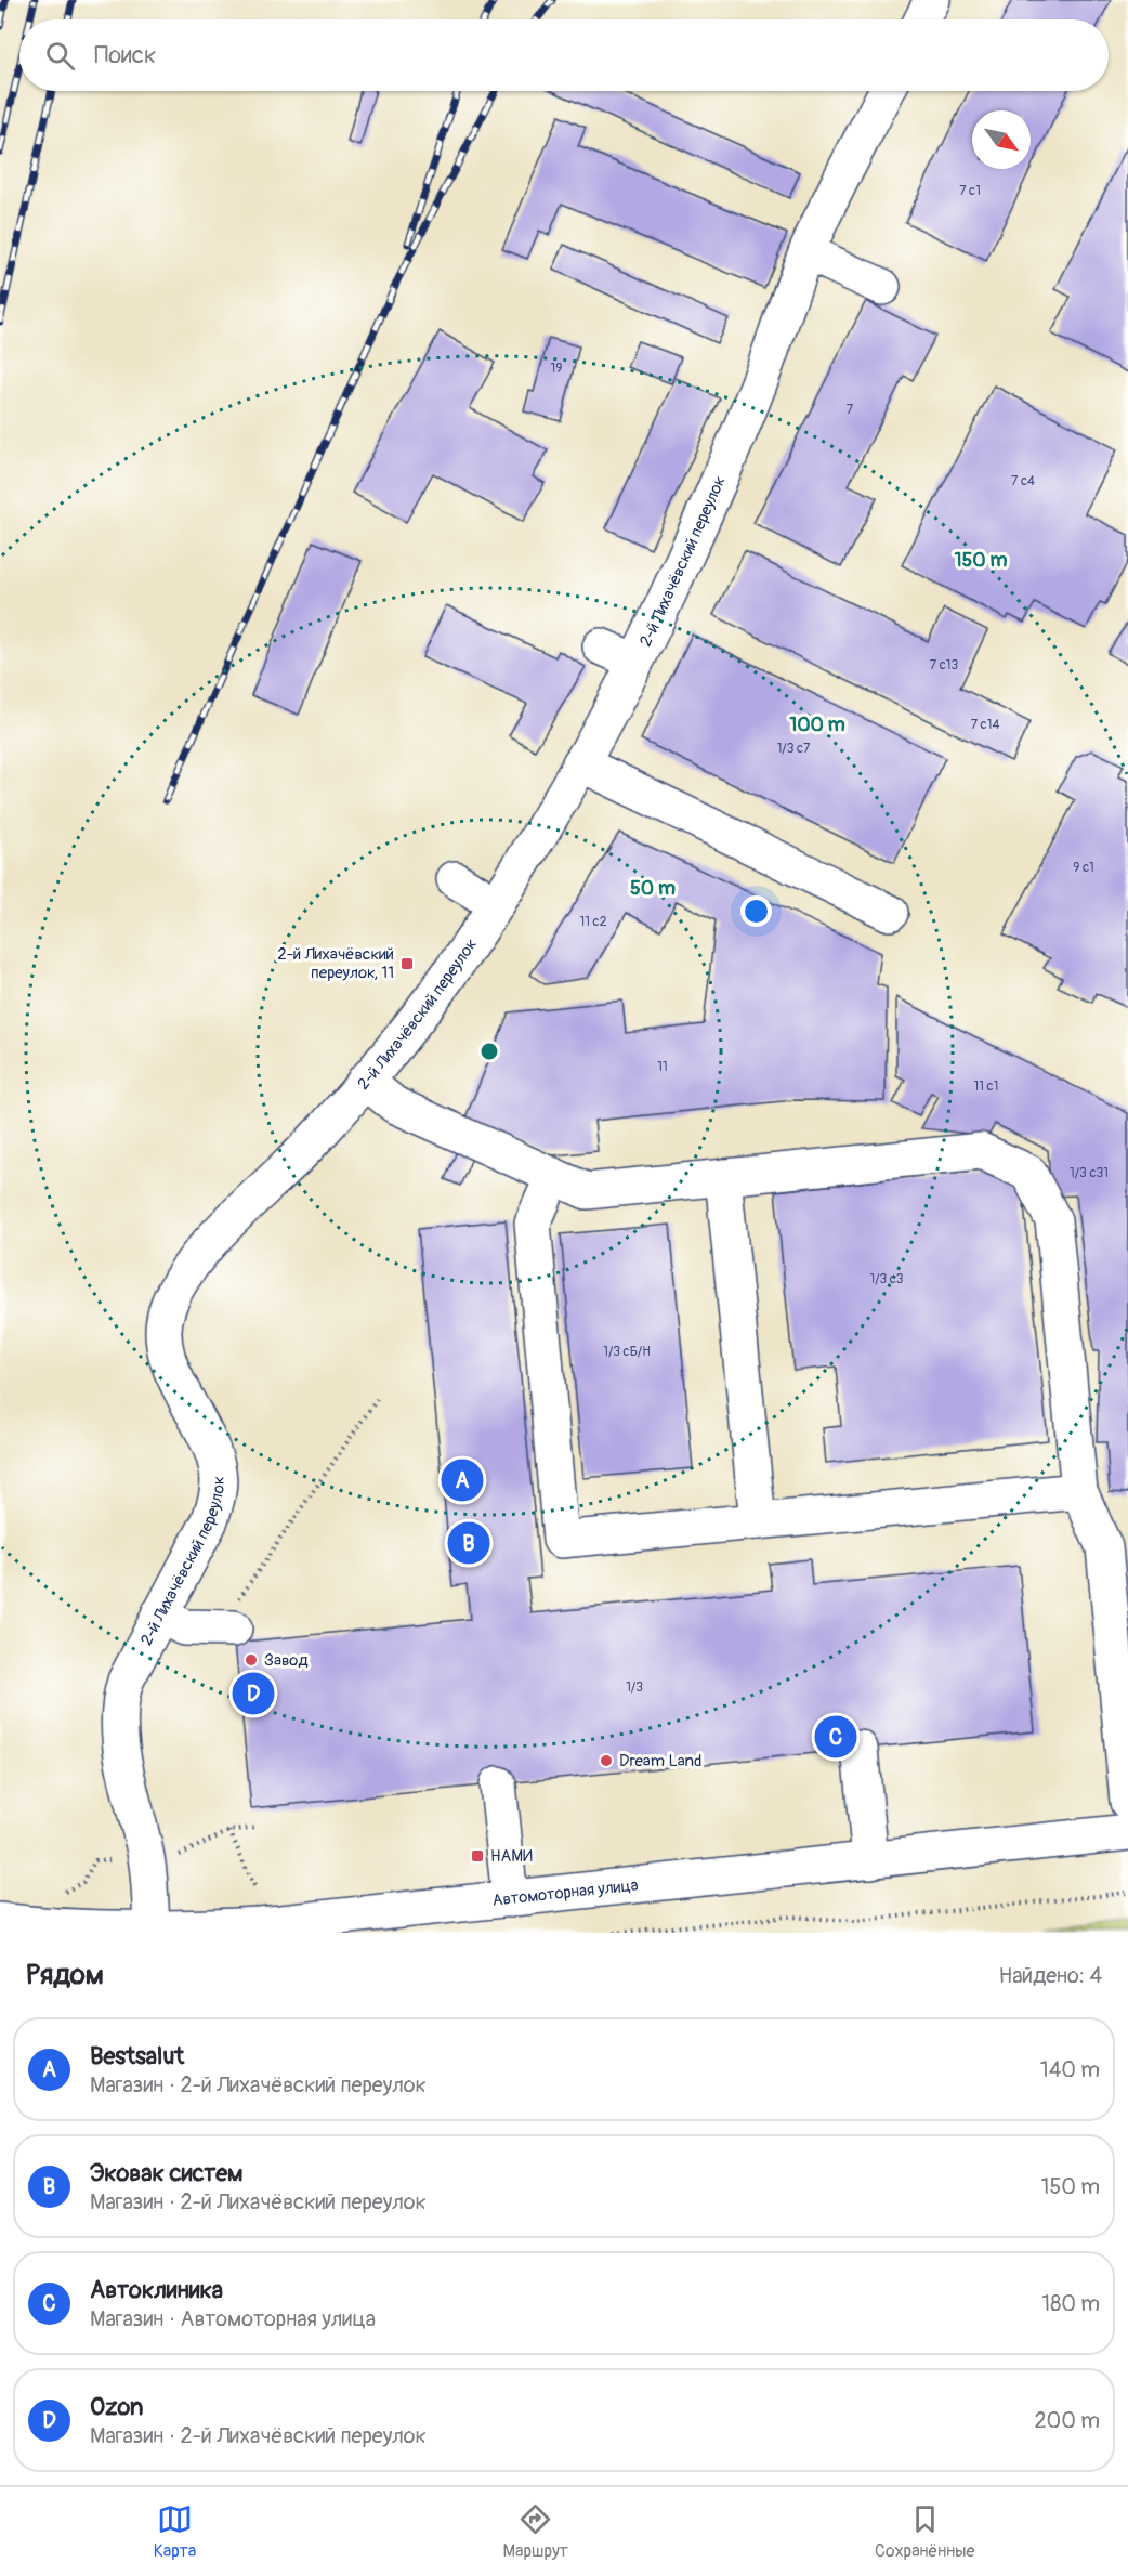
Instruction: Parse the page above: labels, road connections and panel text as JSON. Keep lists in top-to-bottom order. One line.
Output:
{"streets":{"street":["2-й Лихачёвский переулок","Автомоторная улица"]},"crossings":[["2-й Лихачёвский переулок","Автомоторная улица"]],"places":{"transit":["2-й Лихачёвский переулок, 11","НАМИ"],"other":["Завод","Dream Land"]},"house_numbers":["7 с1","19","7","7 с4","7 с13","7 с14","1/3 с7","9 с1","11 с2","11","11 с1","1/3 с31","1/3 с3","1/3 сБ/Н","1/3"],"north":"bottom right","page":{"search":"Поиск","pins":["A","B","D","C"],"heading":["Рядом","Найдено: 4"],"list":[{"mark":"A","name":"Bestsalut","note":"Магазин · 2-й Лихачёвский переулок","value":"140 m"},{"mark":"B","name":"Эковак систем","note":"Магазин · 2-й Лихачёвский переулок","value":"150 m"},{"mark":"C","name":"Автоклиника","note":"Магазин · Автомоторная улица","value":"180 m"},{"mark":"D","name":"Ozon","note":"Магазин · 2-й Лихачёвский переулок","value":"200 m"}],"nav":["Карта","Маршрут","Сохранённые"]},"rings":["150 m","100 m","50 m"]}
